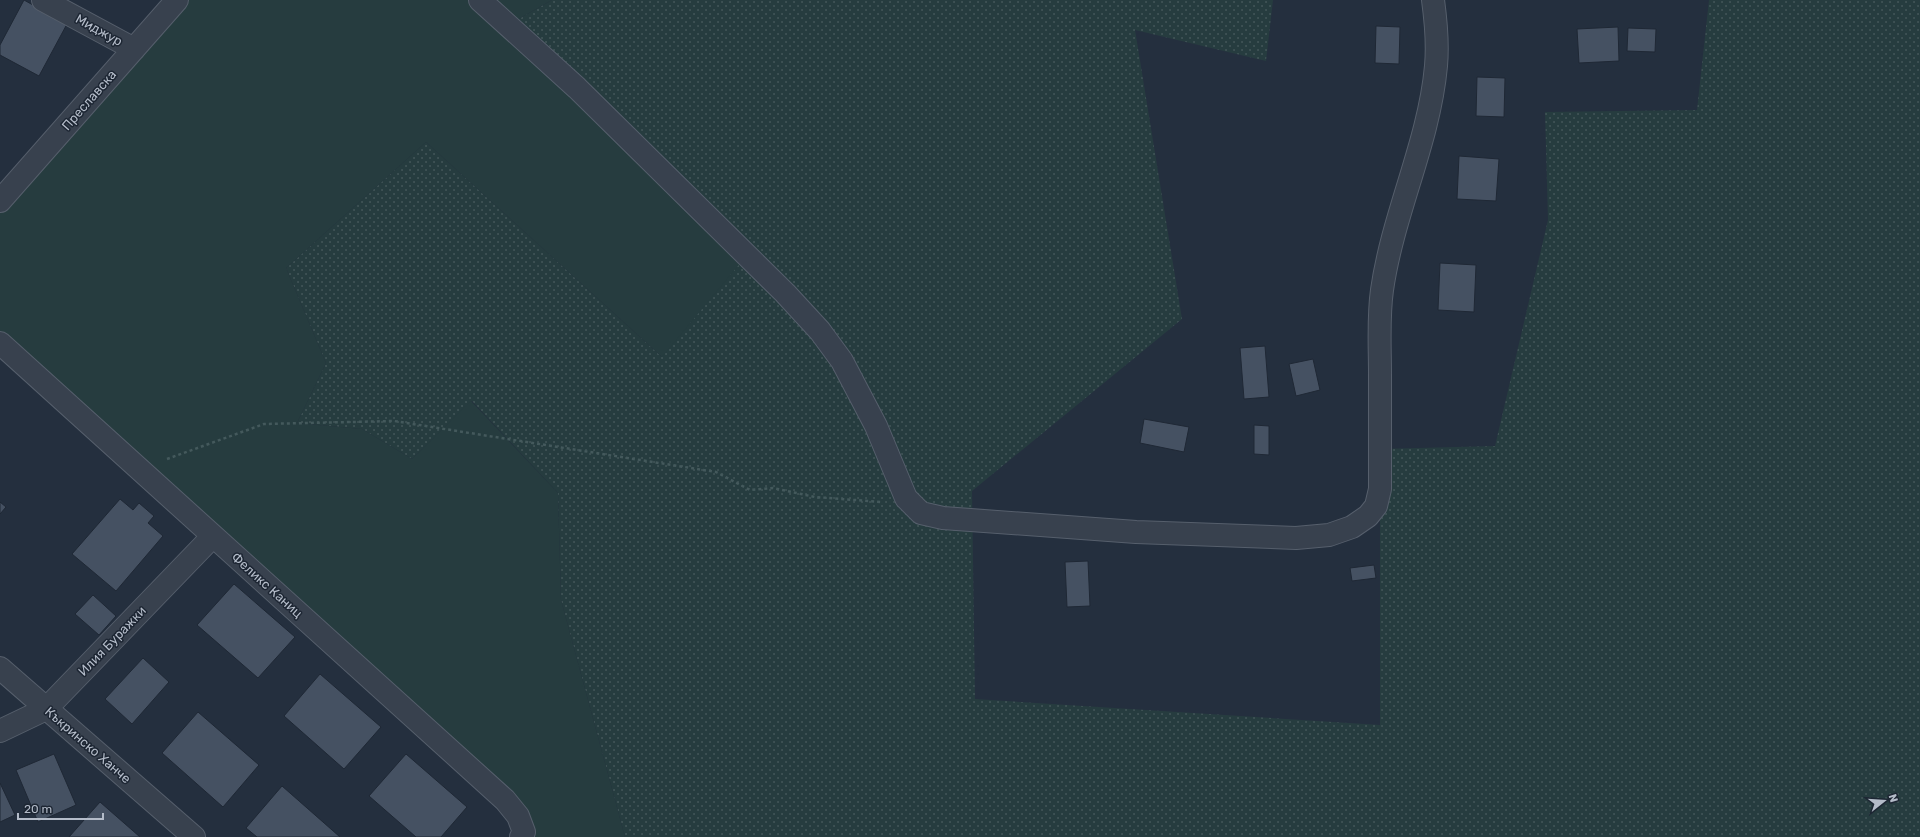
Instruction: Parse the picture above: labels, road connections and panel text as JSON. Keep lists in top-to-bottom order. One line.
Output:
{"streets":{"street":["Миджур","Преславска","Феликс Каниц","Илия Буражки","Къкринско Ханче"]},"crossings":[["Миджур","Преславска"],["Феликс Каниц","Илия Буражки"],["Илия Буражки","Къкринско Ханче"]],"scale_bar":"20 m","north":"right"}
